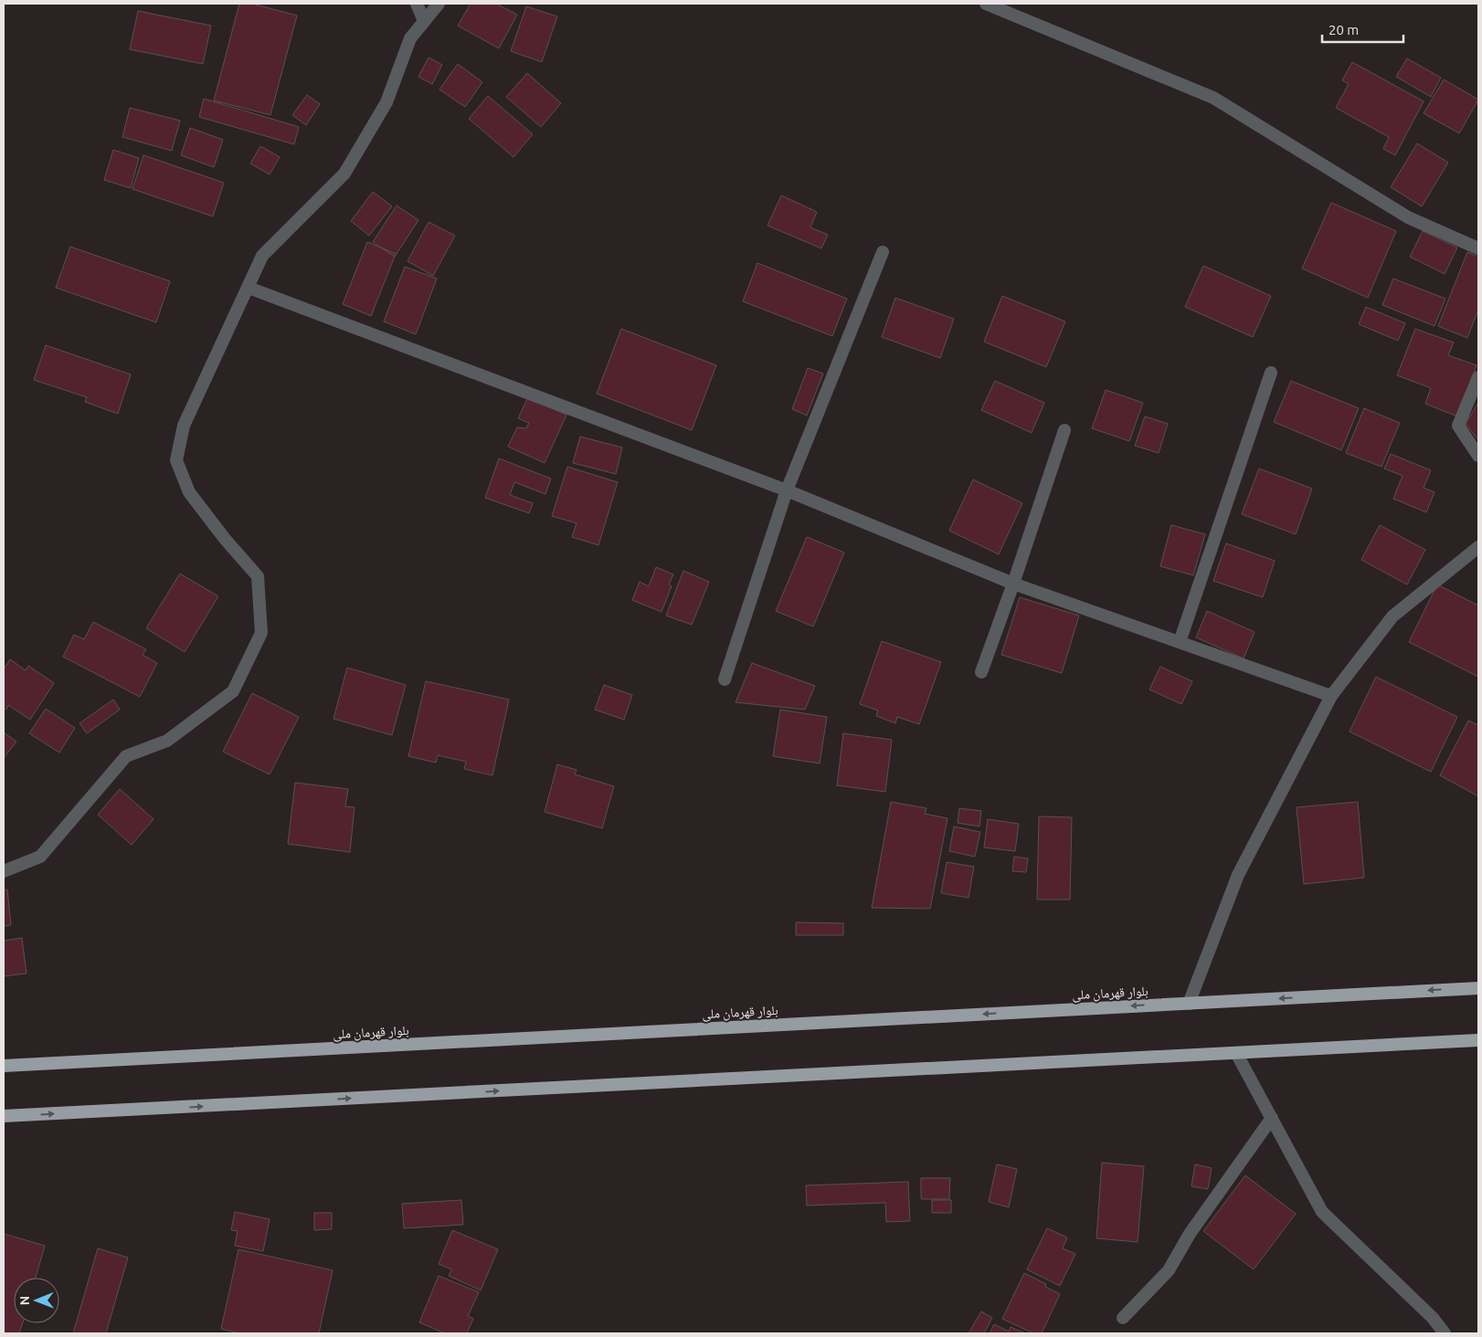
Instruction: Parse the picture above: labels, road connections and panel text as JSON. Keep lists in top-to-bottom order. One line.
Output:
{"streets":{"highway":["بلوار قهرمان ملی"]},"scale_bar":"20 m","north":"left"}
